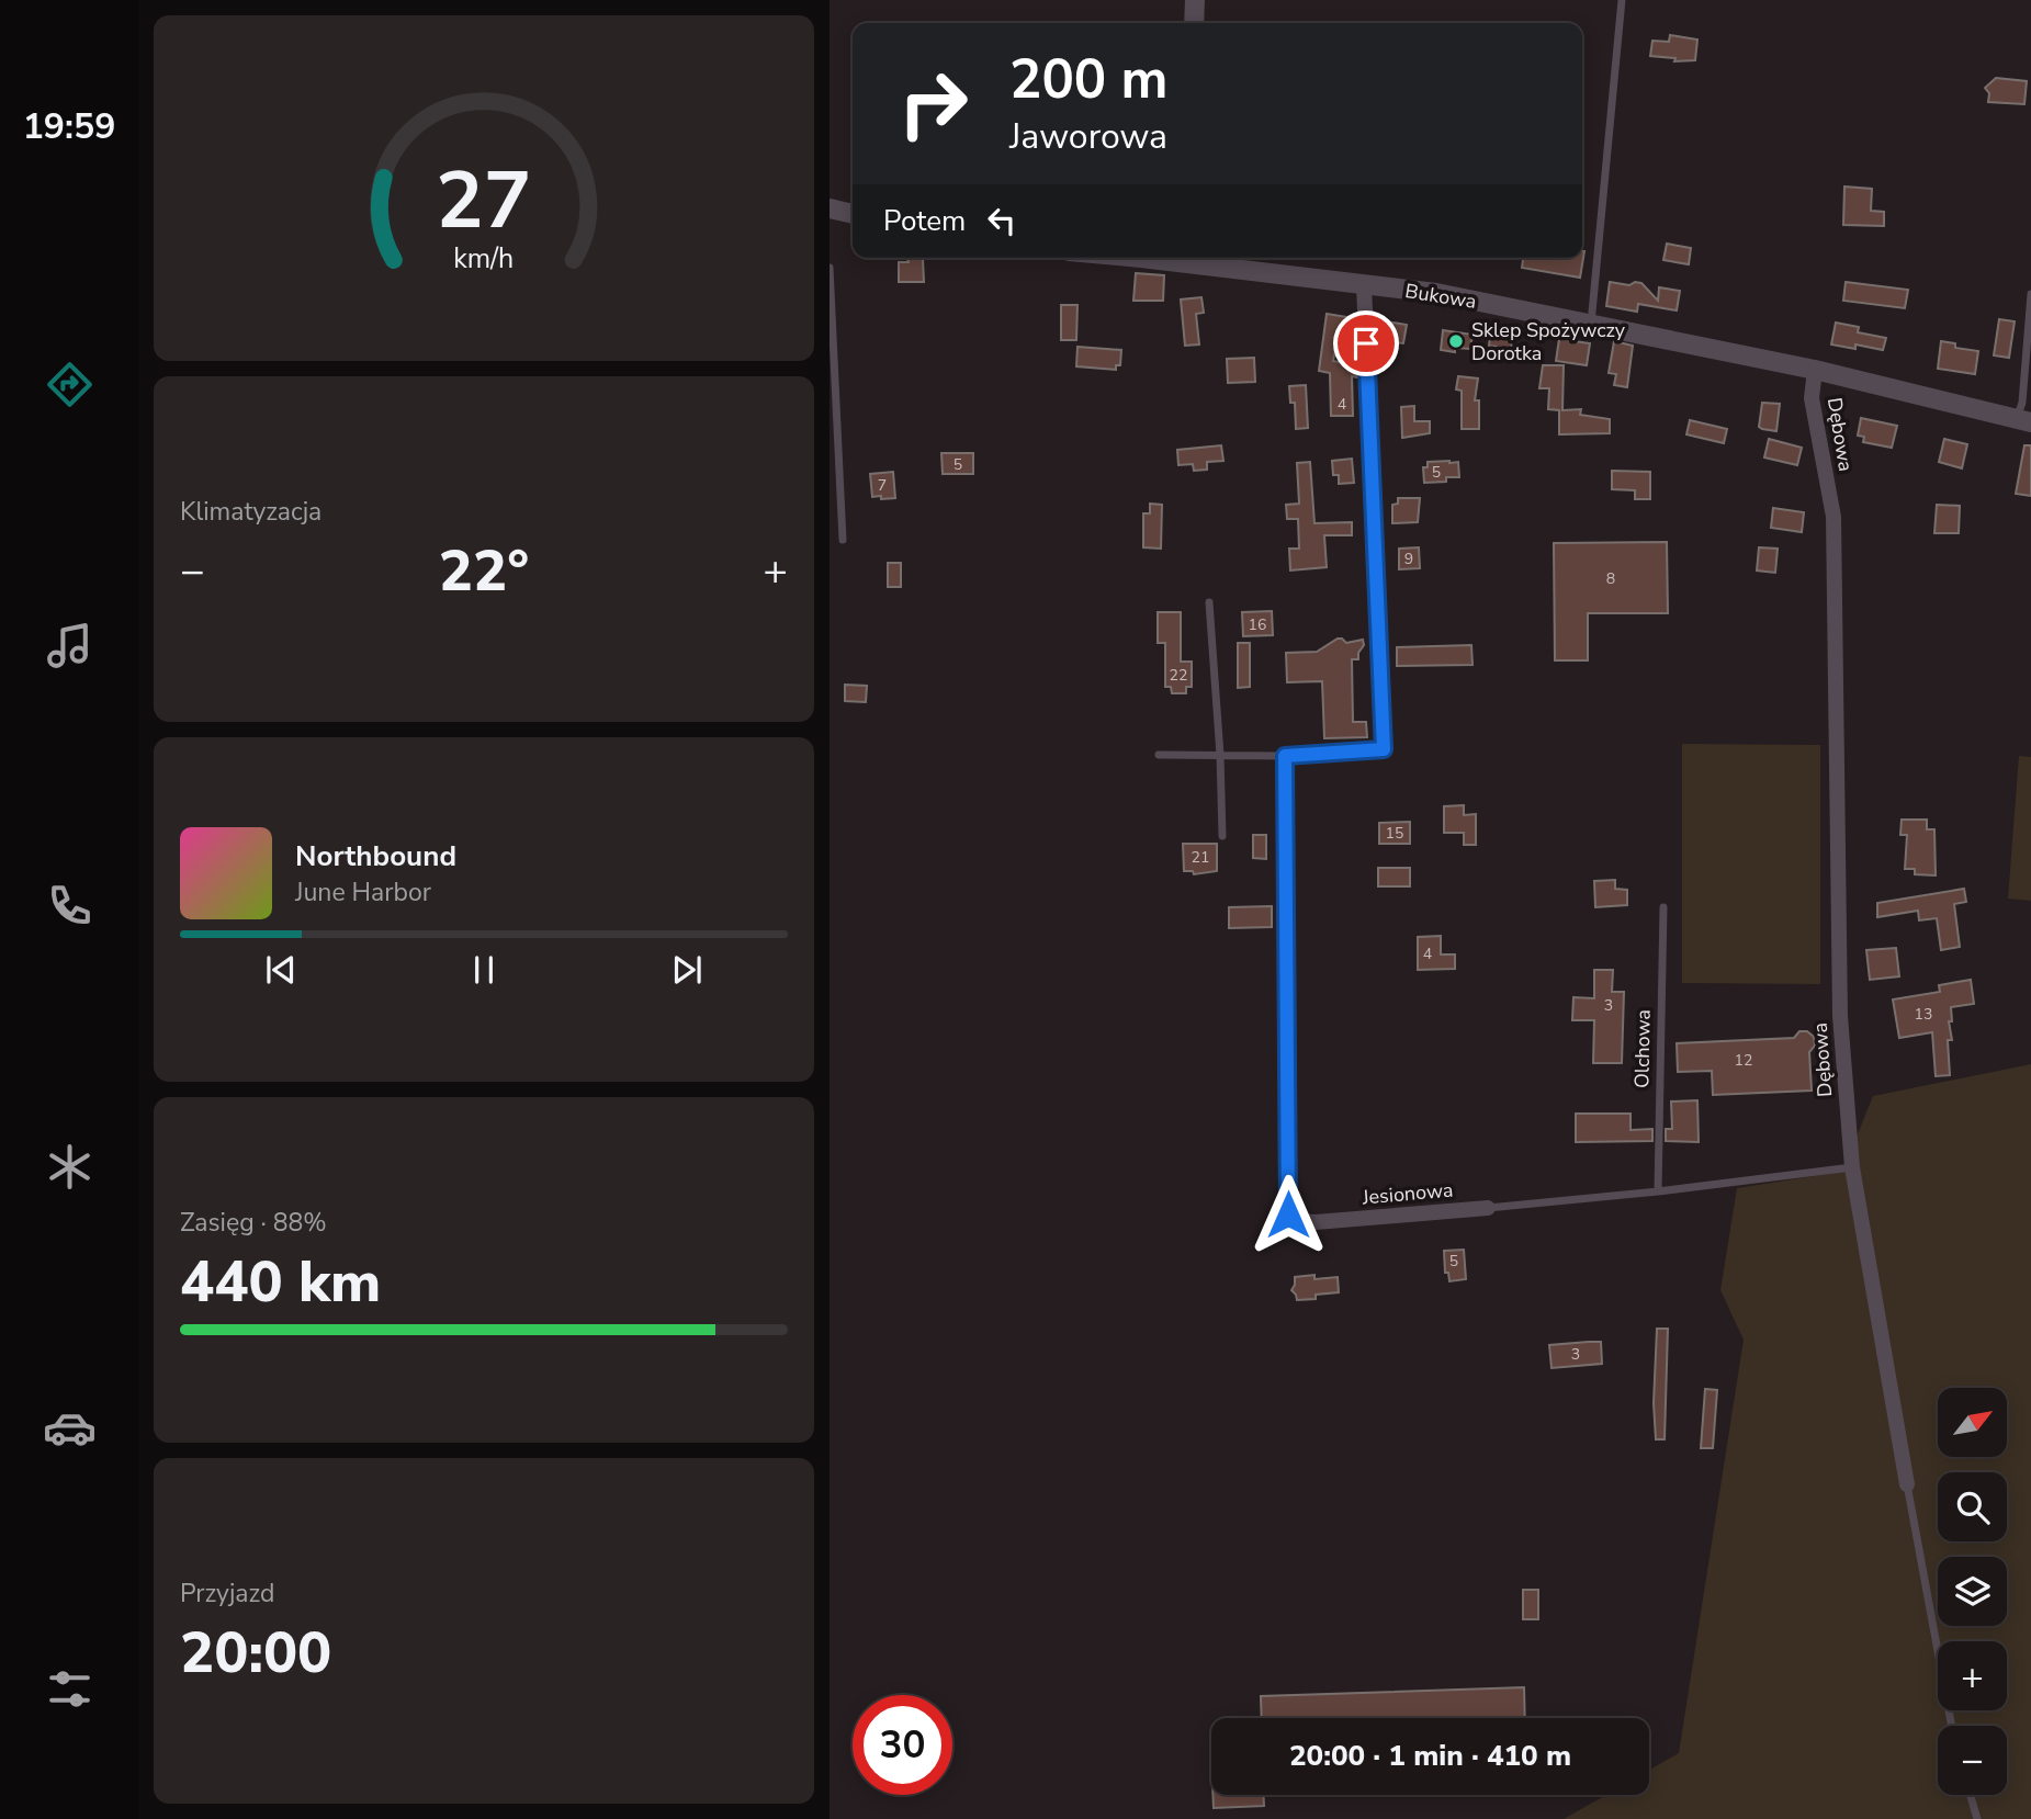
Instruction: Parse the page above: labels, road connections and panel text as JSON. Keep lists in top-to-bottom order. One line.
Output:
{"streets":{"street":["Bukowa","Dębowa","Jesionowa"],"lane":["Olchowa"]},"crossings":[["Bukowa","Dębowa"],["Dębowa","Jesionowa"],["Olchowa","Jesionowa"]],"places":["Sklep Spożywczy Dorotka"],"house_numbers":["4","5","5","7","9","8","16","22","15","21","4","3","13","12","5","3"],"north":"top right","page":{"tabs":"19:59","turn":["200 m","Jaworowa"],"then":"Potem","tile":["Klimatyzacja",["Zasięg · 88%","440 km"],["Przyjazd","20:00"]],"heat":["−","22°","+"],"song":["Northbound","June Harbor"],"map_buttons":["+","−"],"limit":"30","trip":"20:00 · 1 min · 410 m","gauge":["27","km/h"]}}
